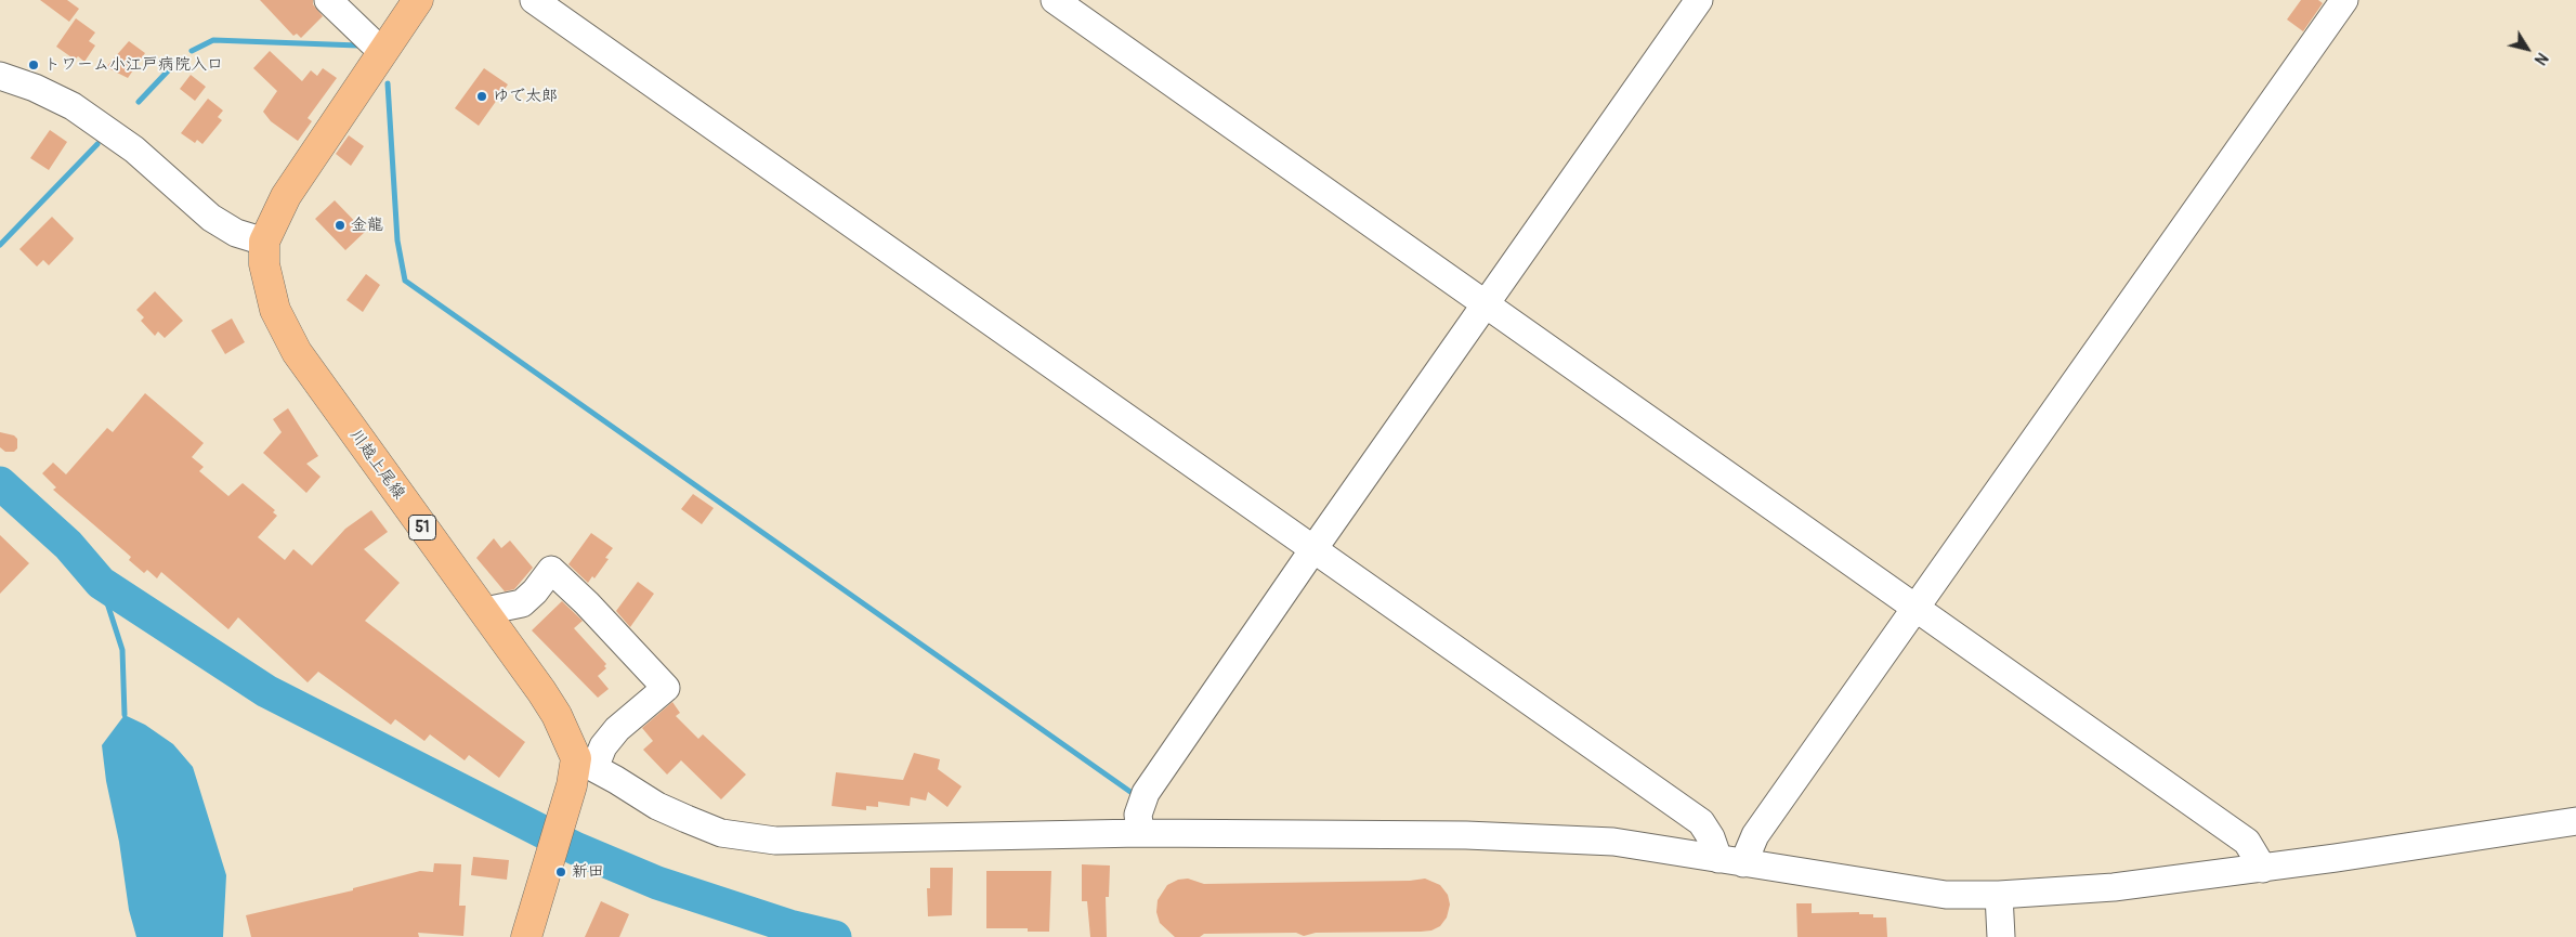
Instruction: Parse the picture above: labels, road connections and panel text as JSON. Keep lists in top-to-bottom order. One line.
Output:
{"streets":{"main road":["川越上尾線","51"]},"places":["トワーム小江戸病院入口","ゆで太郎","金龍","新田"],"north":"bottom right"}
